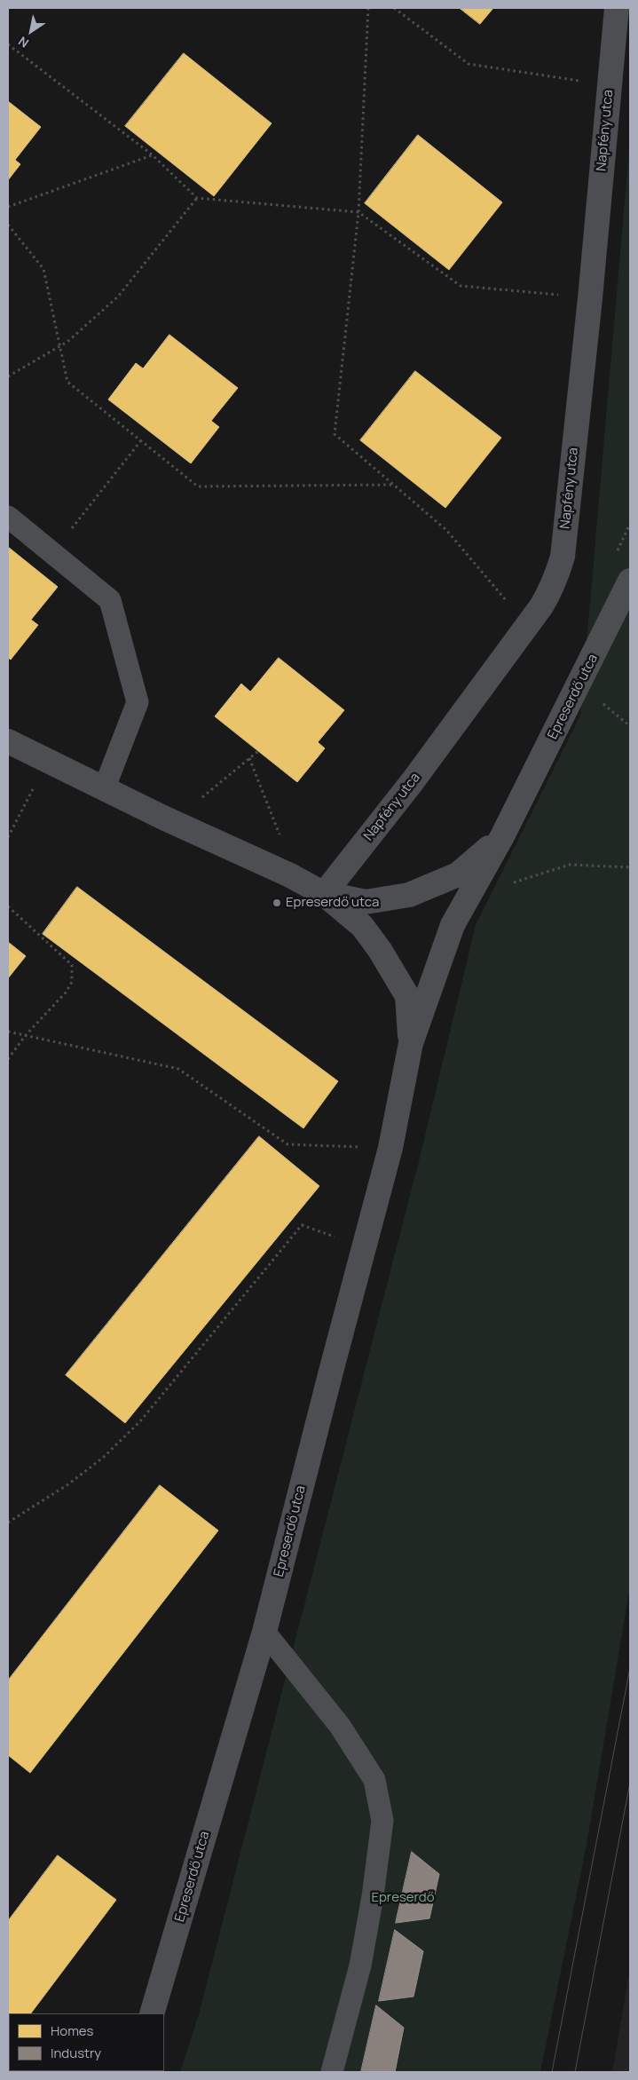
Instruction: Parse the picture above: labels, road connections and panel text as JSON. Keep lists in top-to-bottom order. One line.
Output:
{"streets":{"street":["Napfény utca","Epreserdő utca"]},"crossings":[["Napfény utca","Epreserdő utca"]],"parks":["Epreserdő"],"places":["Epreserdő utca"],"legend":["Homes","Industry"],"north":"bottom left"}
